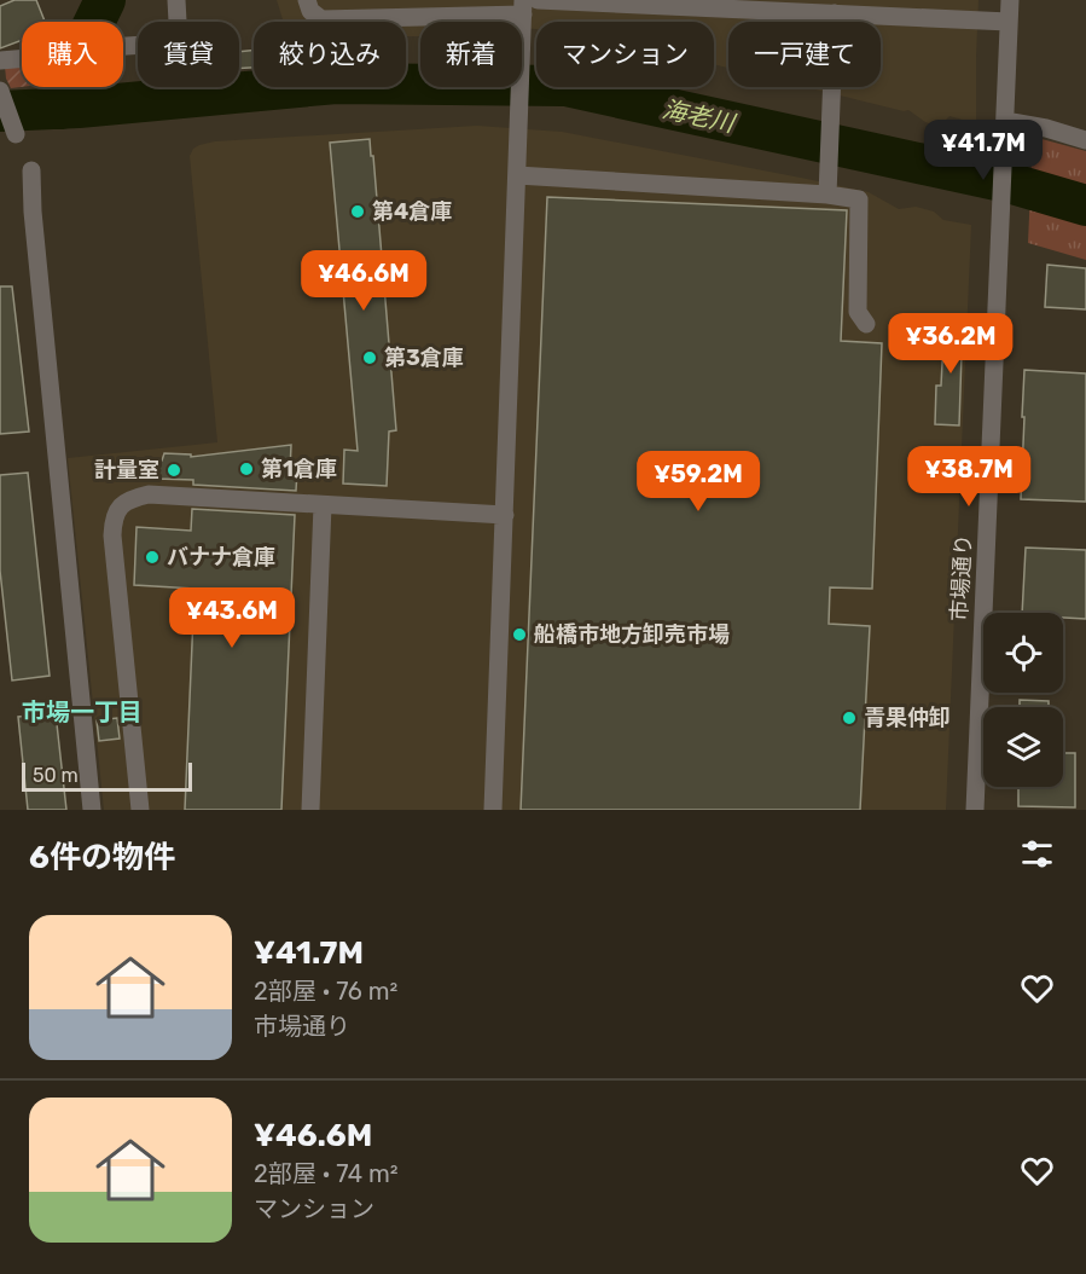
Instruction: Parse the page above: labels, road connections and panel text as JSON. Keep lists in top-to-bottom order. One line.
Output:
{"streets":{"street":["市場通り"]},"districts":["市場一丁目"],"water":["海老川"],"places":["第4倉庫","第3倉庫","第1倉庫","計量室","バナナ倉庫","船橋市地方卸売市場","青果仲卸"],"scale_bar":"50 m","page":{"chip":["購入","賃貸","絞り込み","新着","マンション","一戸建て"],"price":["¥41.7M","¥46.6M","¥36.2M","¥38.7M","¥59.2M","¥43.6M"],"scale":"50 m","heading":"6件の物件","list":[{"name":"¥41.7M","note":"2部屋 · 76 m² · 市場通り"},{"name":"¥46.6M","note":"2部屋 · 74 m² · マンション"}]}}
